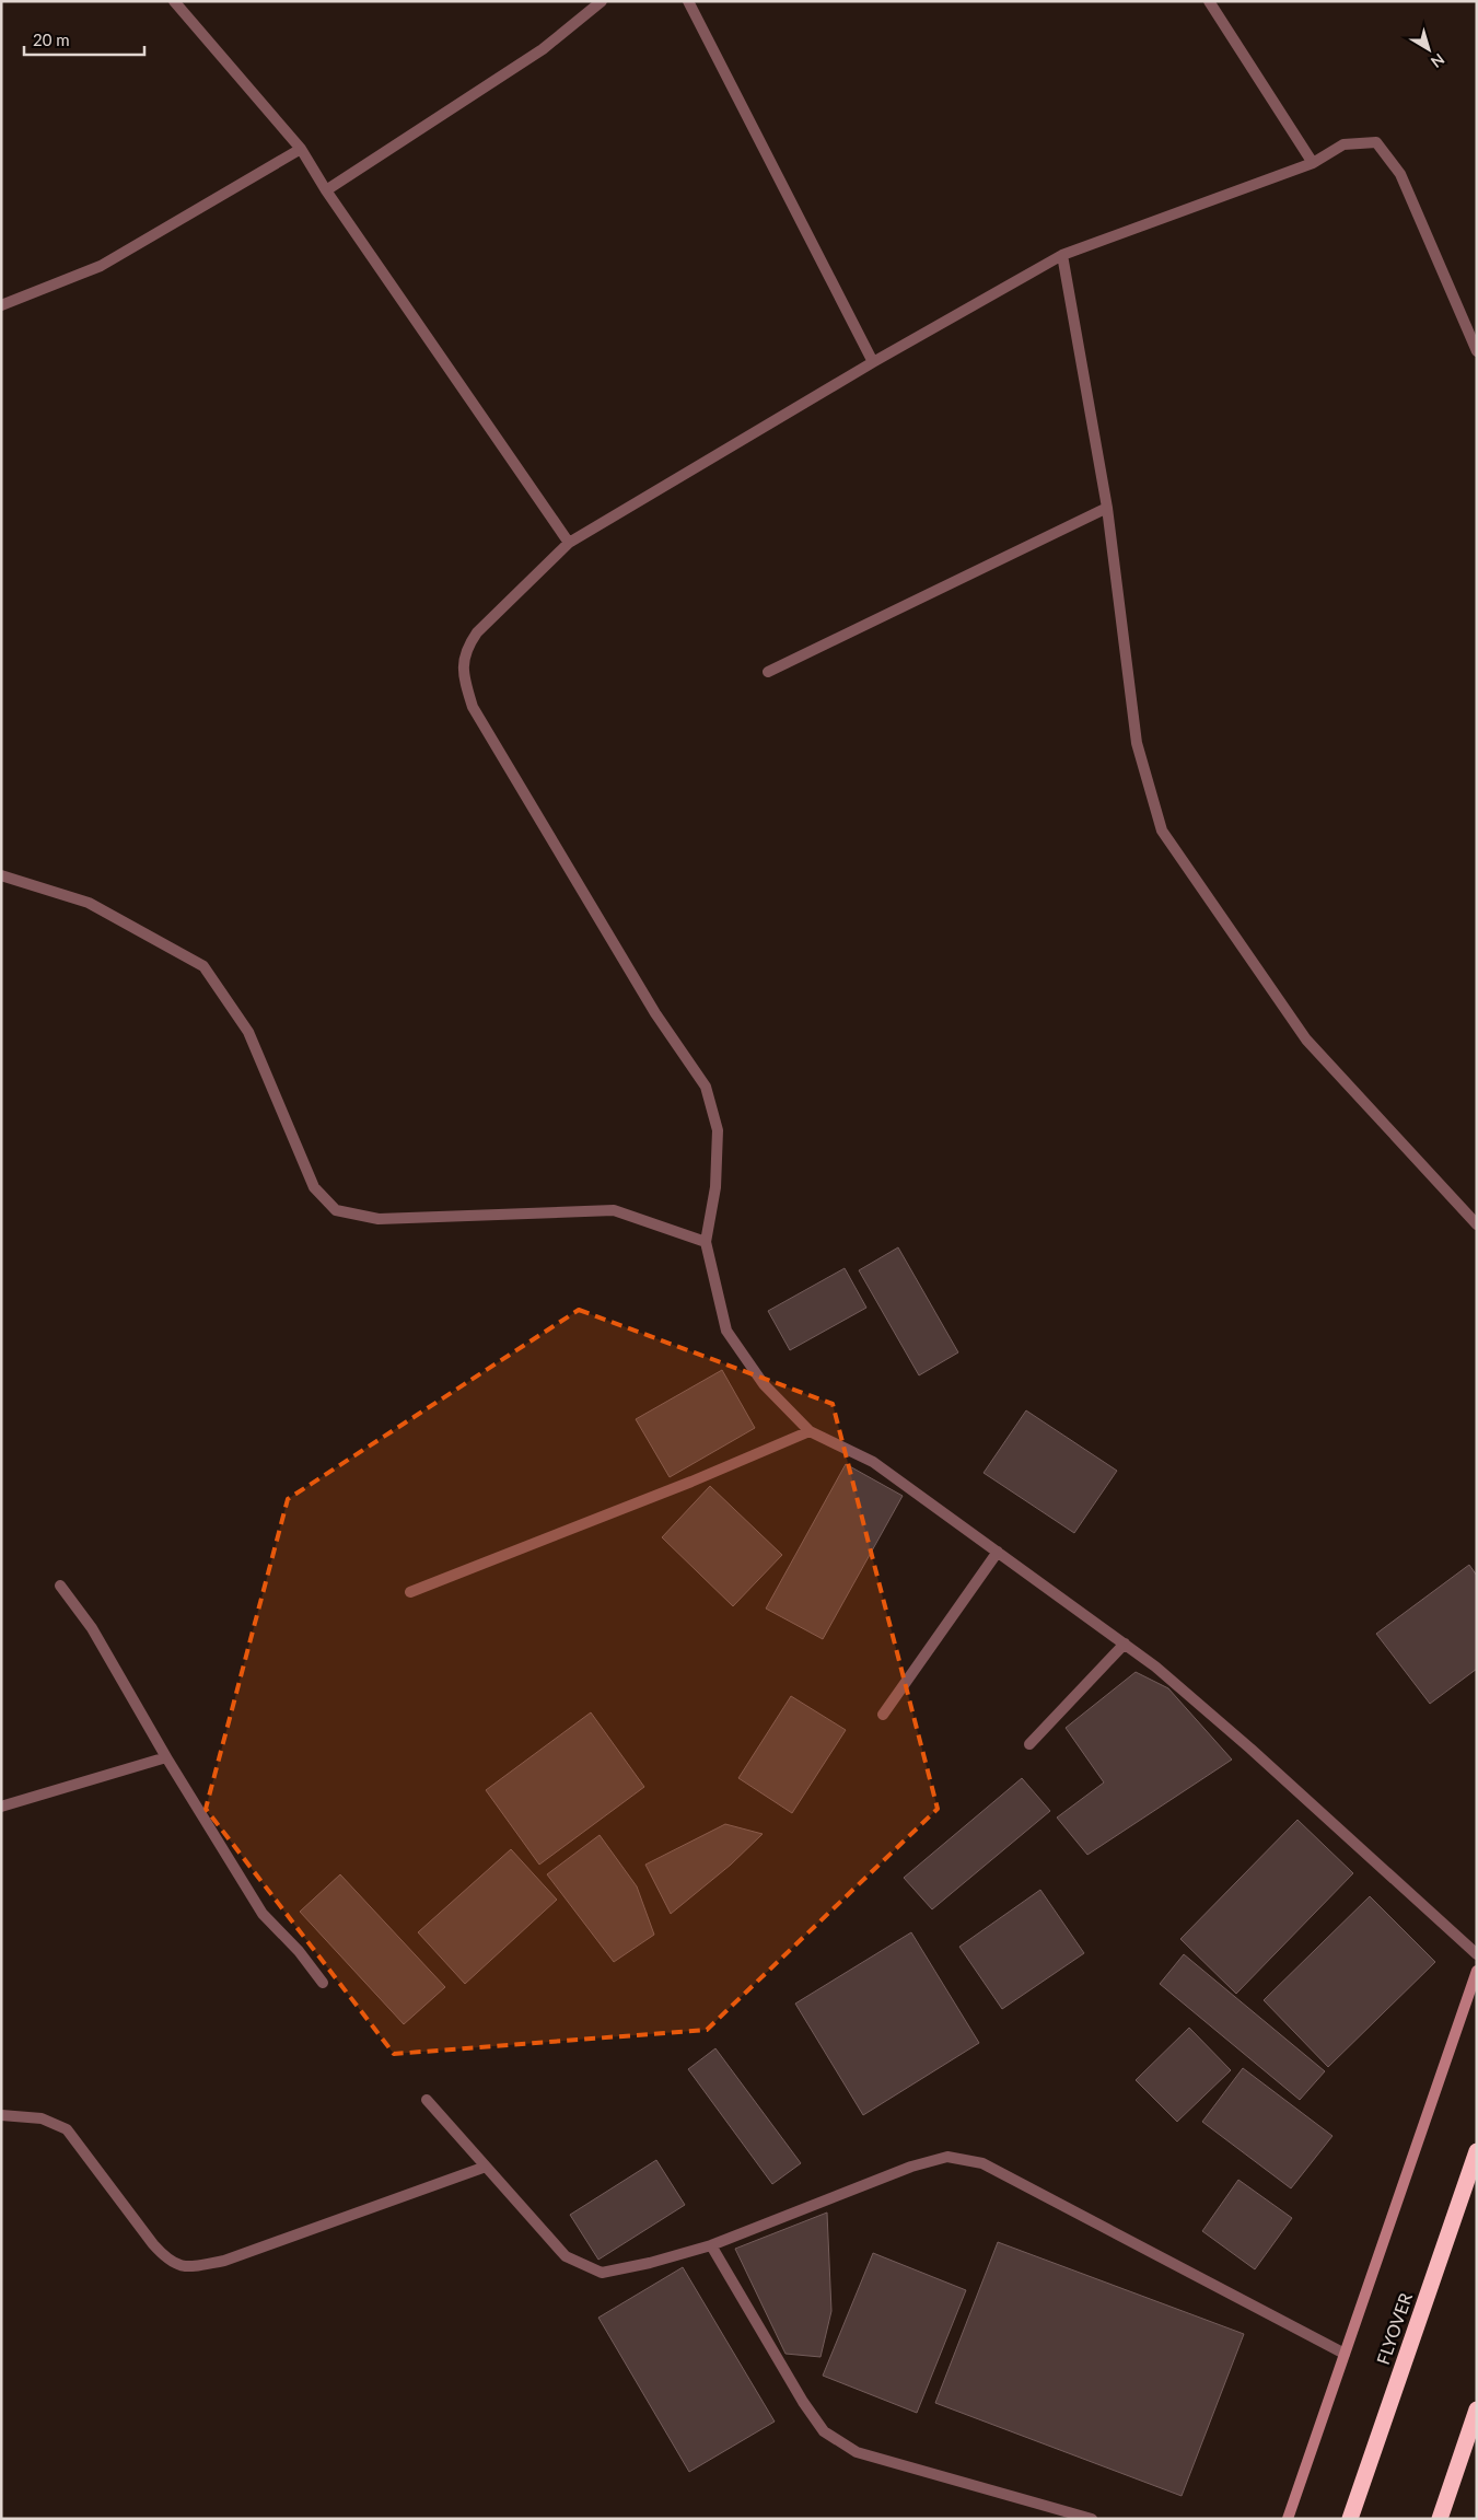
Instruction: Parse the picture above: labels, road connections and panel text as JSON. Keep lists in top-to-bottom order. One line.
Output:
{"streets":{"highway":["FLYOVER"]},"scale_bar":"20 m","north":"bottom right"}
